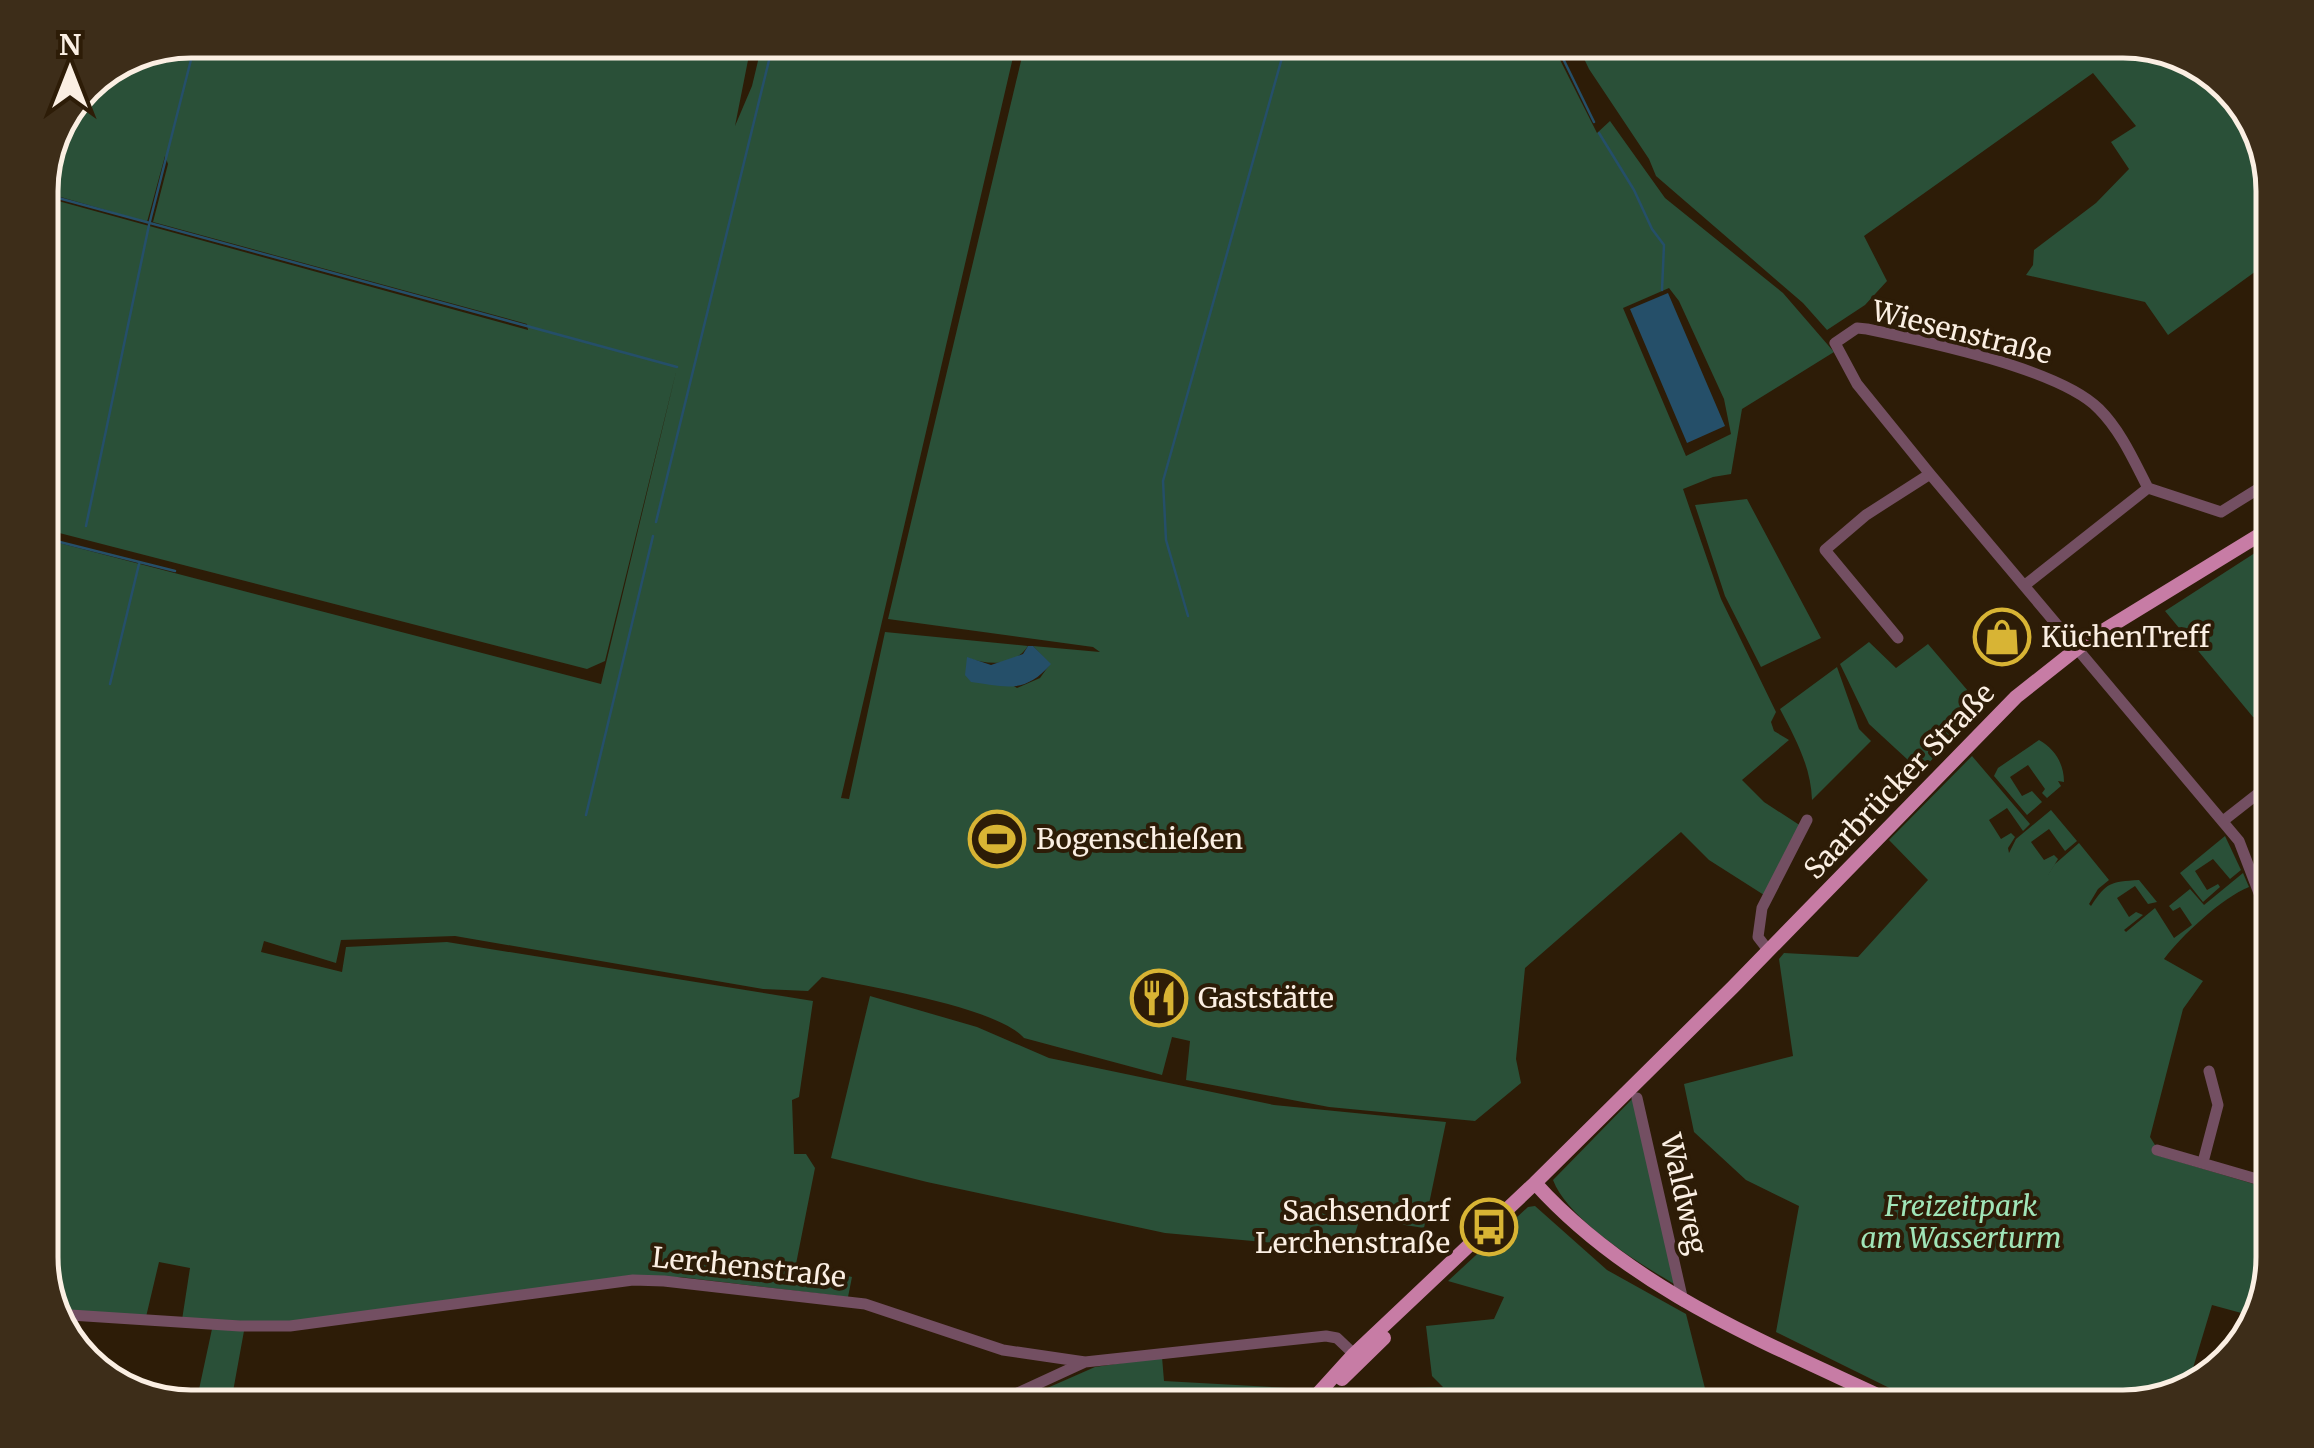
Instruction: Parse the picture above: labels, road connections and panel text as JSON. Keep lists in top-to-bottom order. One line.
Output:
{"streets":{"main road":["Saarbrücker Straße"],"street":["Wiesenstraße","Waldweg","Lerchenstraße"]},"crossings":[["Saarbrücker Straße","Lerchenstraße"]],"parks":["Freizeitpark am Wasserturm"],"places":{"shop":["KüchenTreff"],"sports":["Bogenschießen"],"restaurant":["Gaststätte"],"bus stop":["Sachsendorf Lerchenstraße"]},"north":"top"}
